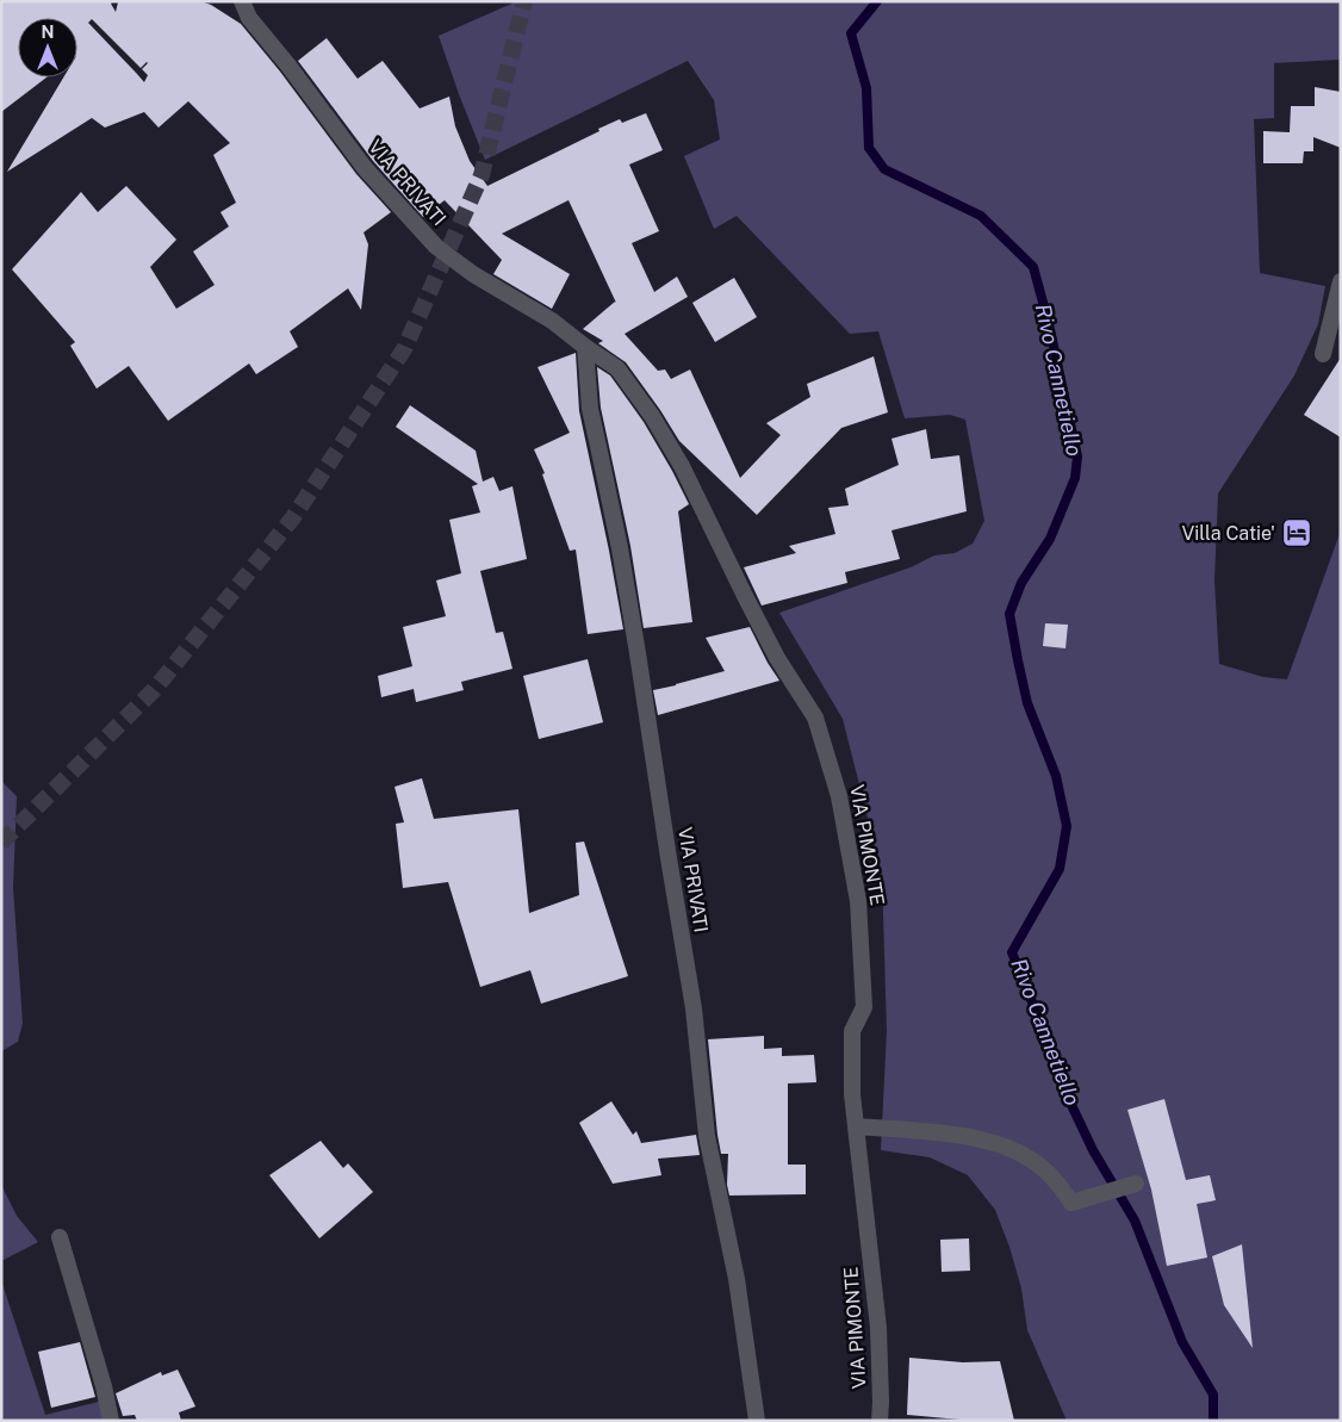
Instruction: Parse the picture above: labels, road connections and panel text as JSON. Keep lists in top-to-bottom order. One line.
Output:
{"streets":{"street":["VIA PRIVATI","VIA PIMONTE"]},"crossings":[["VIA PRIVATI","VIA PIMONTE"]],"water":["Rivo Cannetiello"],"places":{"hotel":["Villa Catie'"]},"north":"top"}
